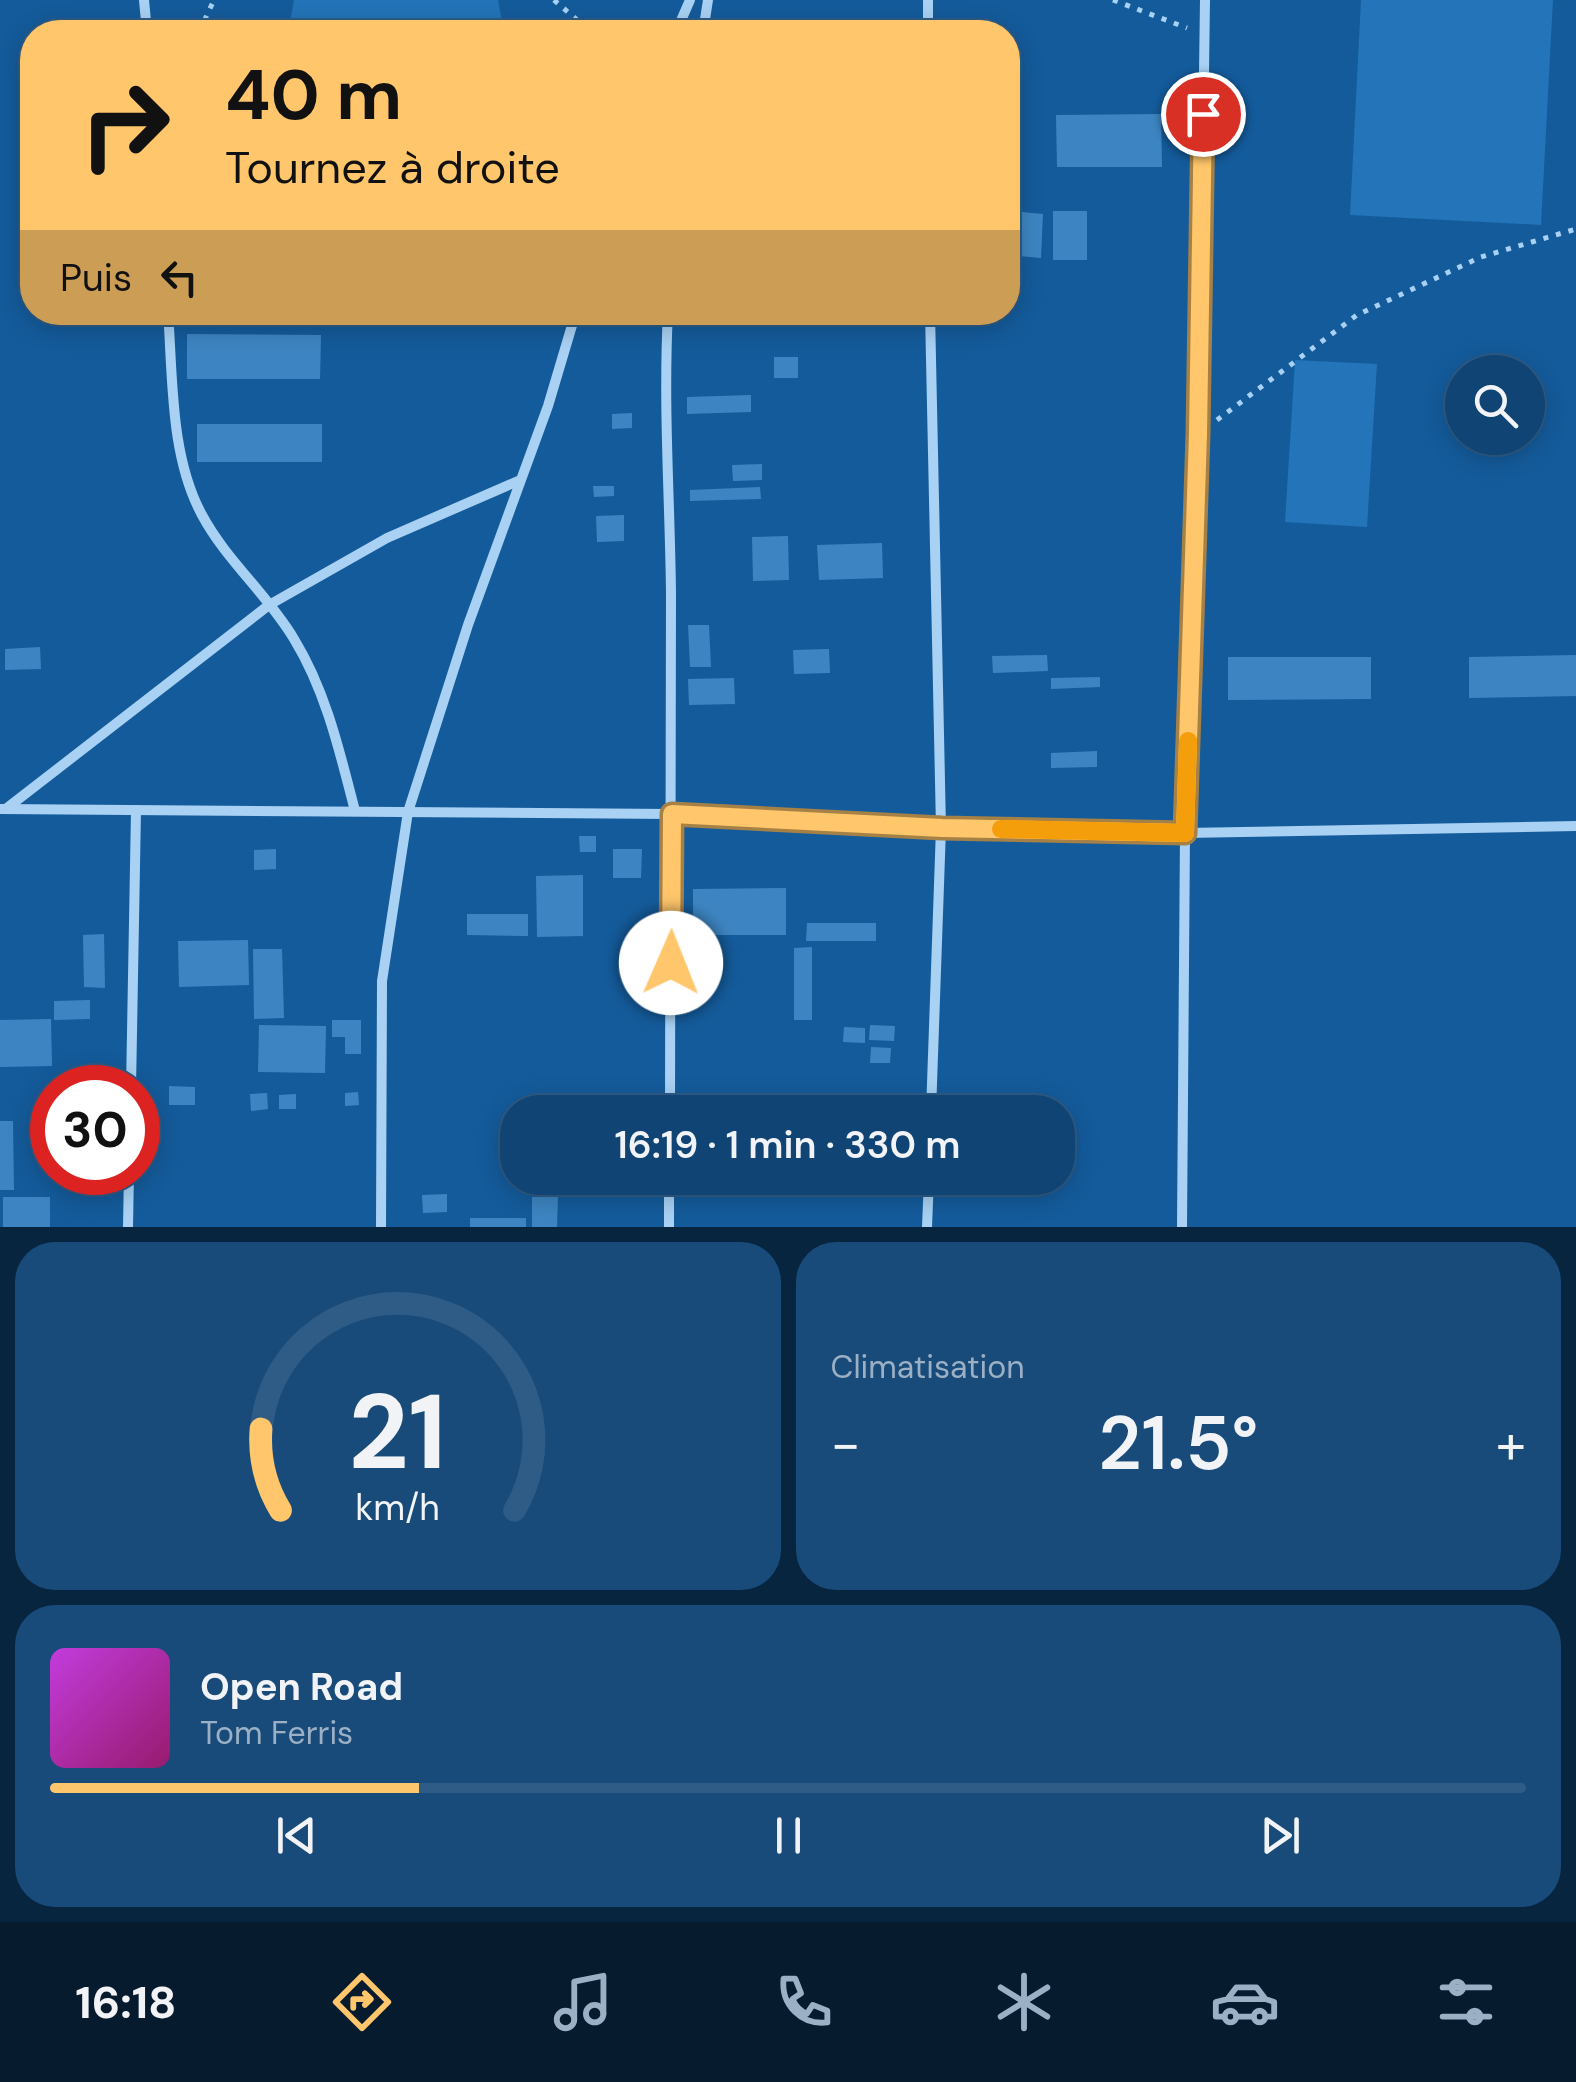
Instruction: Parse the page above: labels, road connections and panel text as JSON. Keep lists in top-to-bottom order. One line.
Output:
{"page":{"turn":["40 m","Tournez à droite"],"then":"Puis","limit":"30","trip":"16:19 · 1 min · 330 m","tile":"Climatisation","heat":["−","21.5°","+"],"song":["Open Road","Tom Ferris"],"tabs":"16:18","gauge":["21","km/h"]}}
